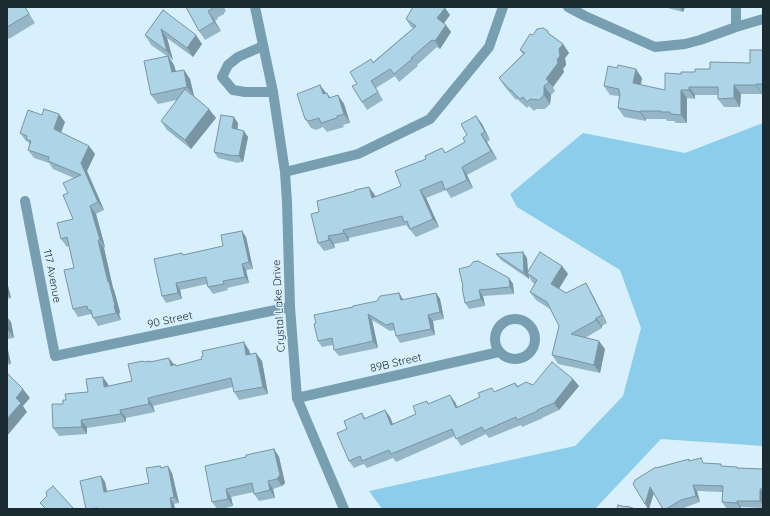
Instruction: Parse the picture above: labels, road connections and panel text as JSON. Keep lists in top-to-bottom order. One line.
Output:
{"streets":{"street":["117 Avenue","Crystal Lake Drive","90 Street","89B Street"]},"crossings":[["117 Avenue","90 Street"],["Crystal Lake Drive","90 Street"],["Crystal Lake Drive","89B Street"]]}
